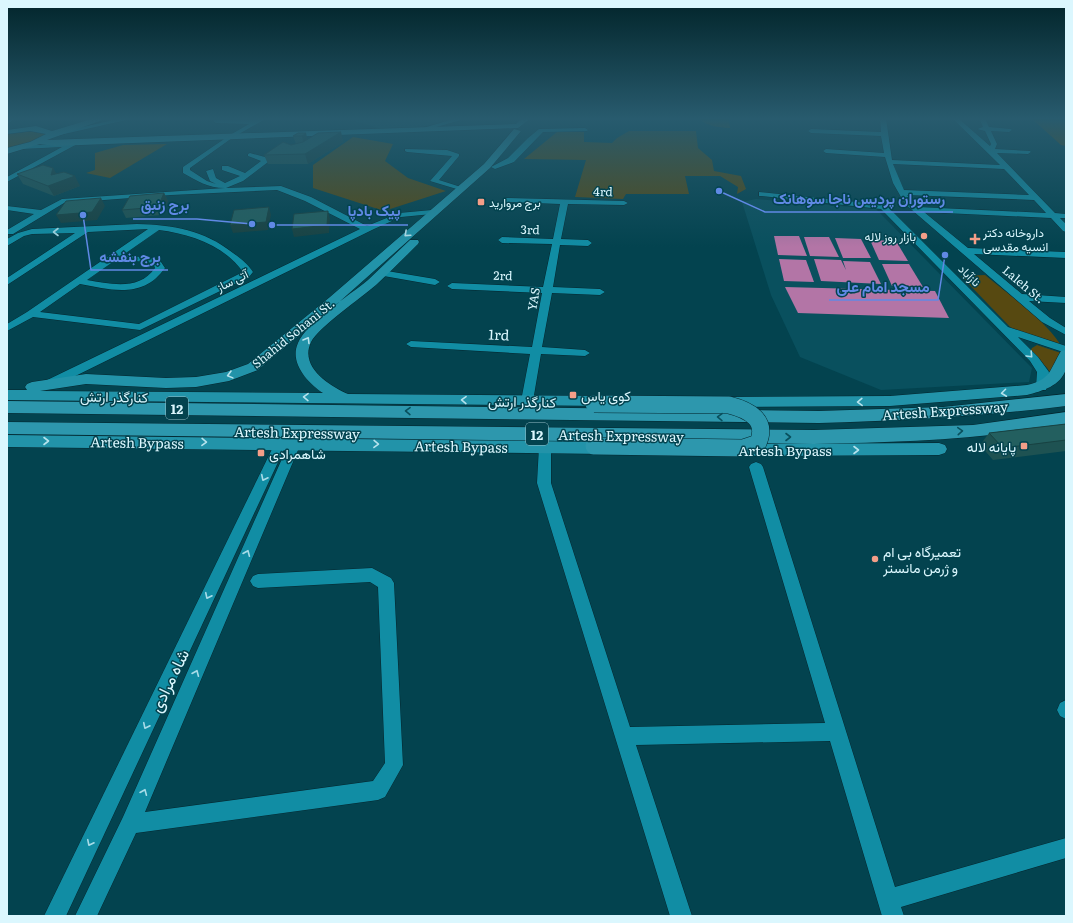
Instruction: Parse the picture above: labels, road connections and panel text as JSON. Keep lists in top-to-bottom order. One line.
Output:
{"streets":{"highway":["12","Artesh Expressway"],"main road":["Shahid Sohani St.","کنارگذر ارتش","Artesh Bypass"],"street":["4rd","3rd","2rd","نازآباد","آتی ساز","Laleh St.","YAS","1rd","شاه مرادی"]},"crossings":[["4rd","YAS"],["3rd","YAS"],["2rd","YAS"],["نازآباد","کنارگذر ارتش"],["آتی ساز","Shahid Sohani St."],["YAS","1rd"],["YAS","کنارگذر ارتش"],["Shahid Sohani St.","کنارگذر ارتش"],["Artesh Bypass","شاه مرادی"]],"one_way":["کنارگذر ارتش","Artesh Bypass"],"places":{"other":["رستوران پردیس ناجا سوهانک","برج بنفشه","برج زنبق","پیک بادپا","بازار روز لاله","مسجد امام علی","تعمیرگاه بی ام و ژرمن مانستر"],"transit":["برج مروارید","کوی یاس","پایانه لاله","شاهمرادی"],"health":["داروخانه دکتر انسیه مقدسی"]}}
